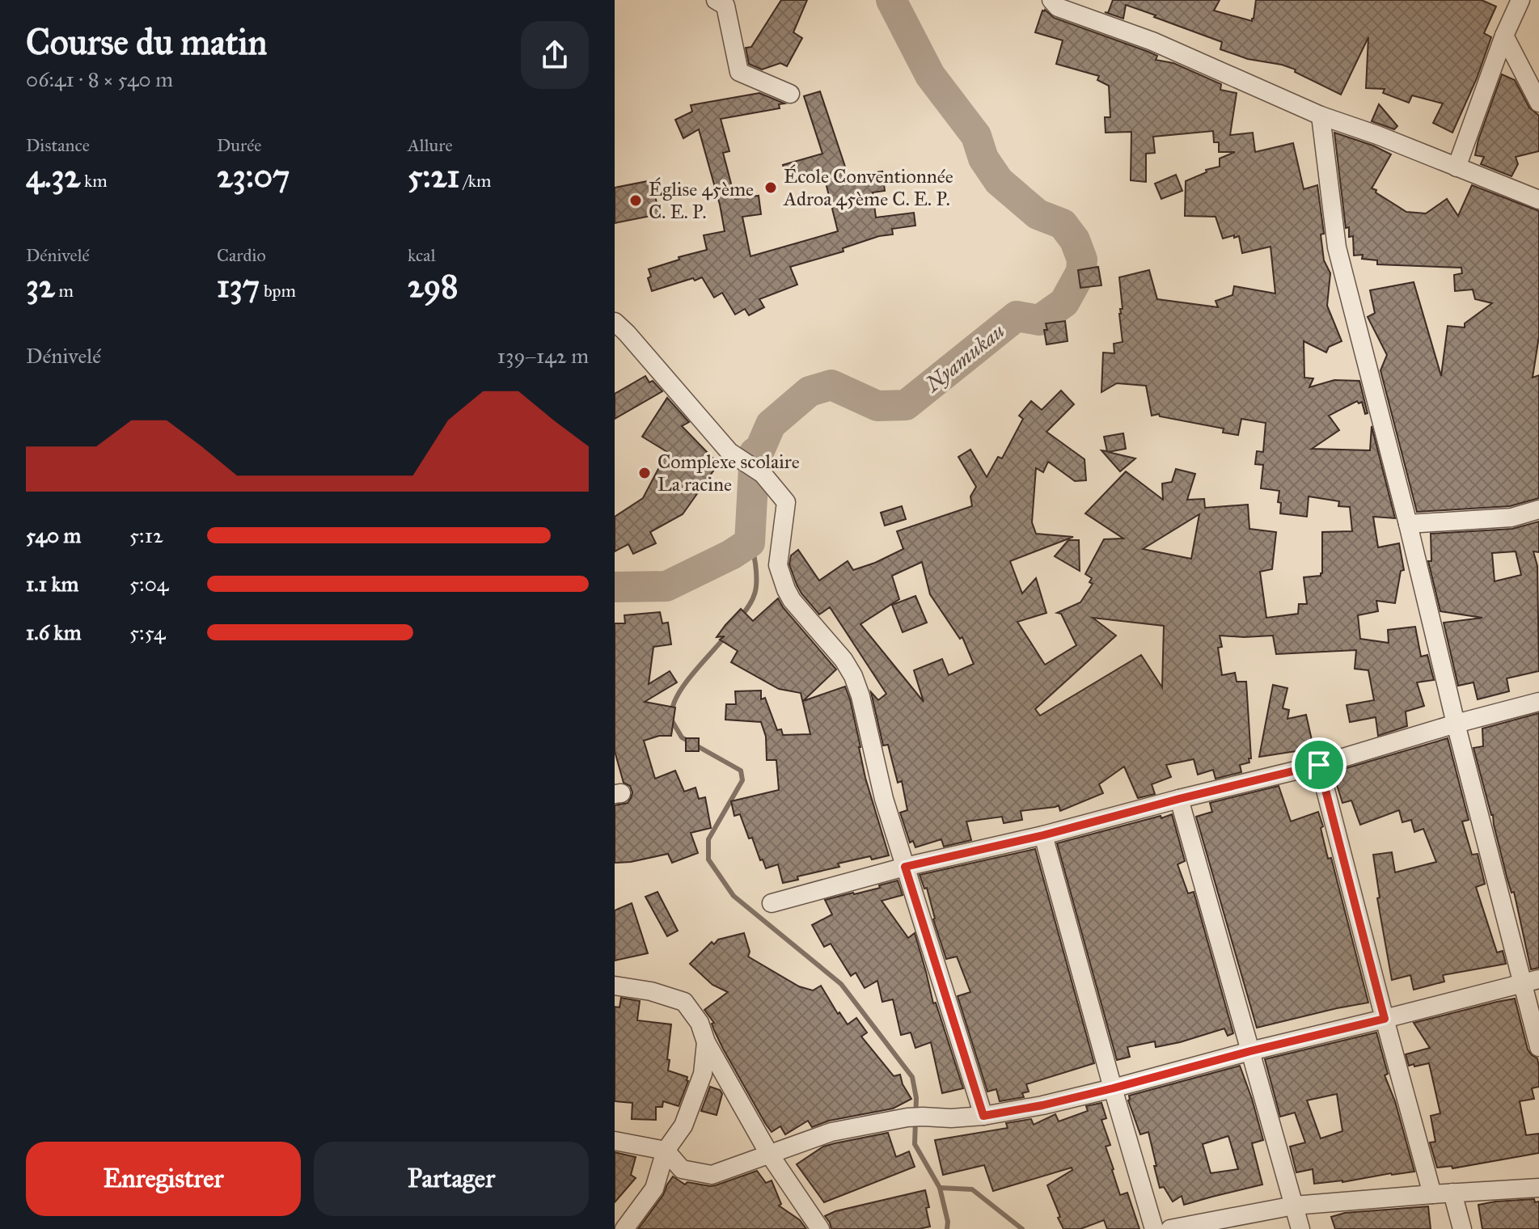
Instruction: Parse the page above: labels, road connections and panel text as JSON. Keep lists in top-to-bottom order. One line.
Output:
{"water":["Nyamukau"],"places":["École Conventionnée Adroa 45ème C. E. P.","Église 45ème C. E. P.","Complexe scolaire La racine"],"page":{"heading":["Course du matin","06:41 · 8 × 540 m"],"stats":[["Distance","4.32 km"],["Durée","23:07"],["Allure","5:21 /km"],["Dénivelé","32 m"],["Cardio","137 bpm"],["kcal","298"]],"chart":["Dénivelé","139–142 m"],"list":[{"name":"540 m","note":"5:12"},{"name":"1.1 km","note":"5:04"},{"name":"1.6 km","note":"5:54"}],"buttons":["Enregistrer","Partager"]}}
